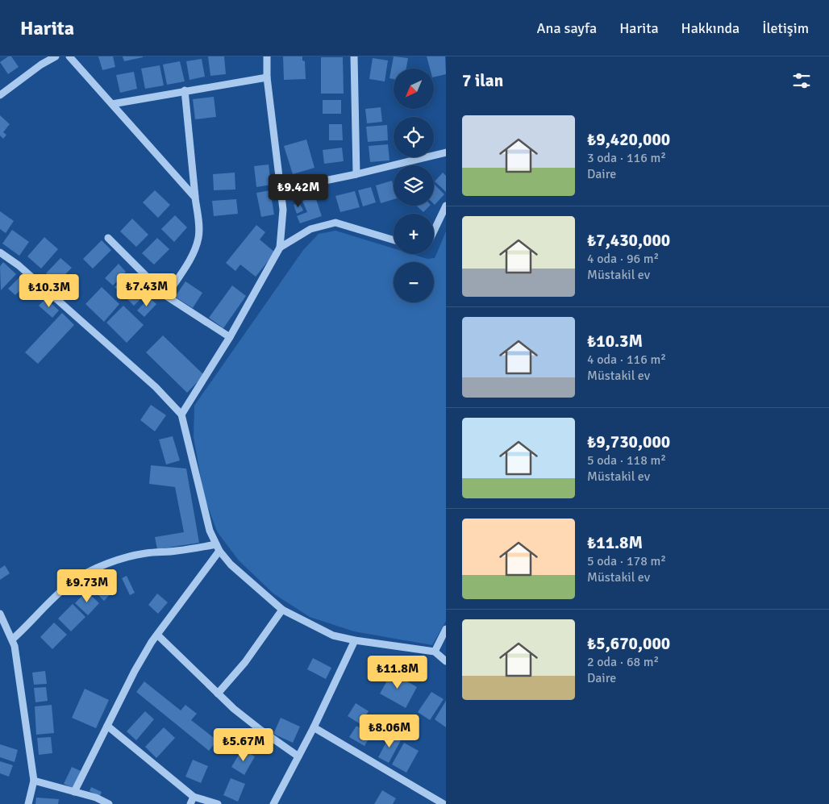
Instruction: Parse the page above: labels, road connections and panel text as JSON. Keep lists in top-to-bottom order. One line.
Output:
{"north":"bottom left","page":{"header":"Harita","nav":["Ana sayfa","Harita","Hakkında","İletişim"],"heading":"7 ilan","map_buttons":["+","−"],"list":[{"name":"₺9,420,000","note":"3 oda · 116 m² · Daire"},{"name":"₺7,430,000","note":"4 oda · 96 m² · Müstakil ev"},{"name":"₺10.3M","note":"4 oda · 116 m² · Müstakil ev"},{"name":"₺9,730,000","note":"5 oda · 118 m² · Müstakil ev"},{"name":"₺11.8M","note":"5 oda · 178 m² · Müstakil ev"},{"name":"₺5,670,000","note":"2 oda · 68 m² · Daire"}],"price":["₺9.42M","₺7.43M","₺10.3M","₺9.73M","₺11.8M","₺8.06M","₺5.67M"]}}
